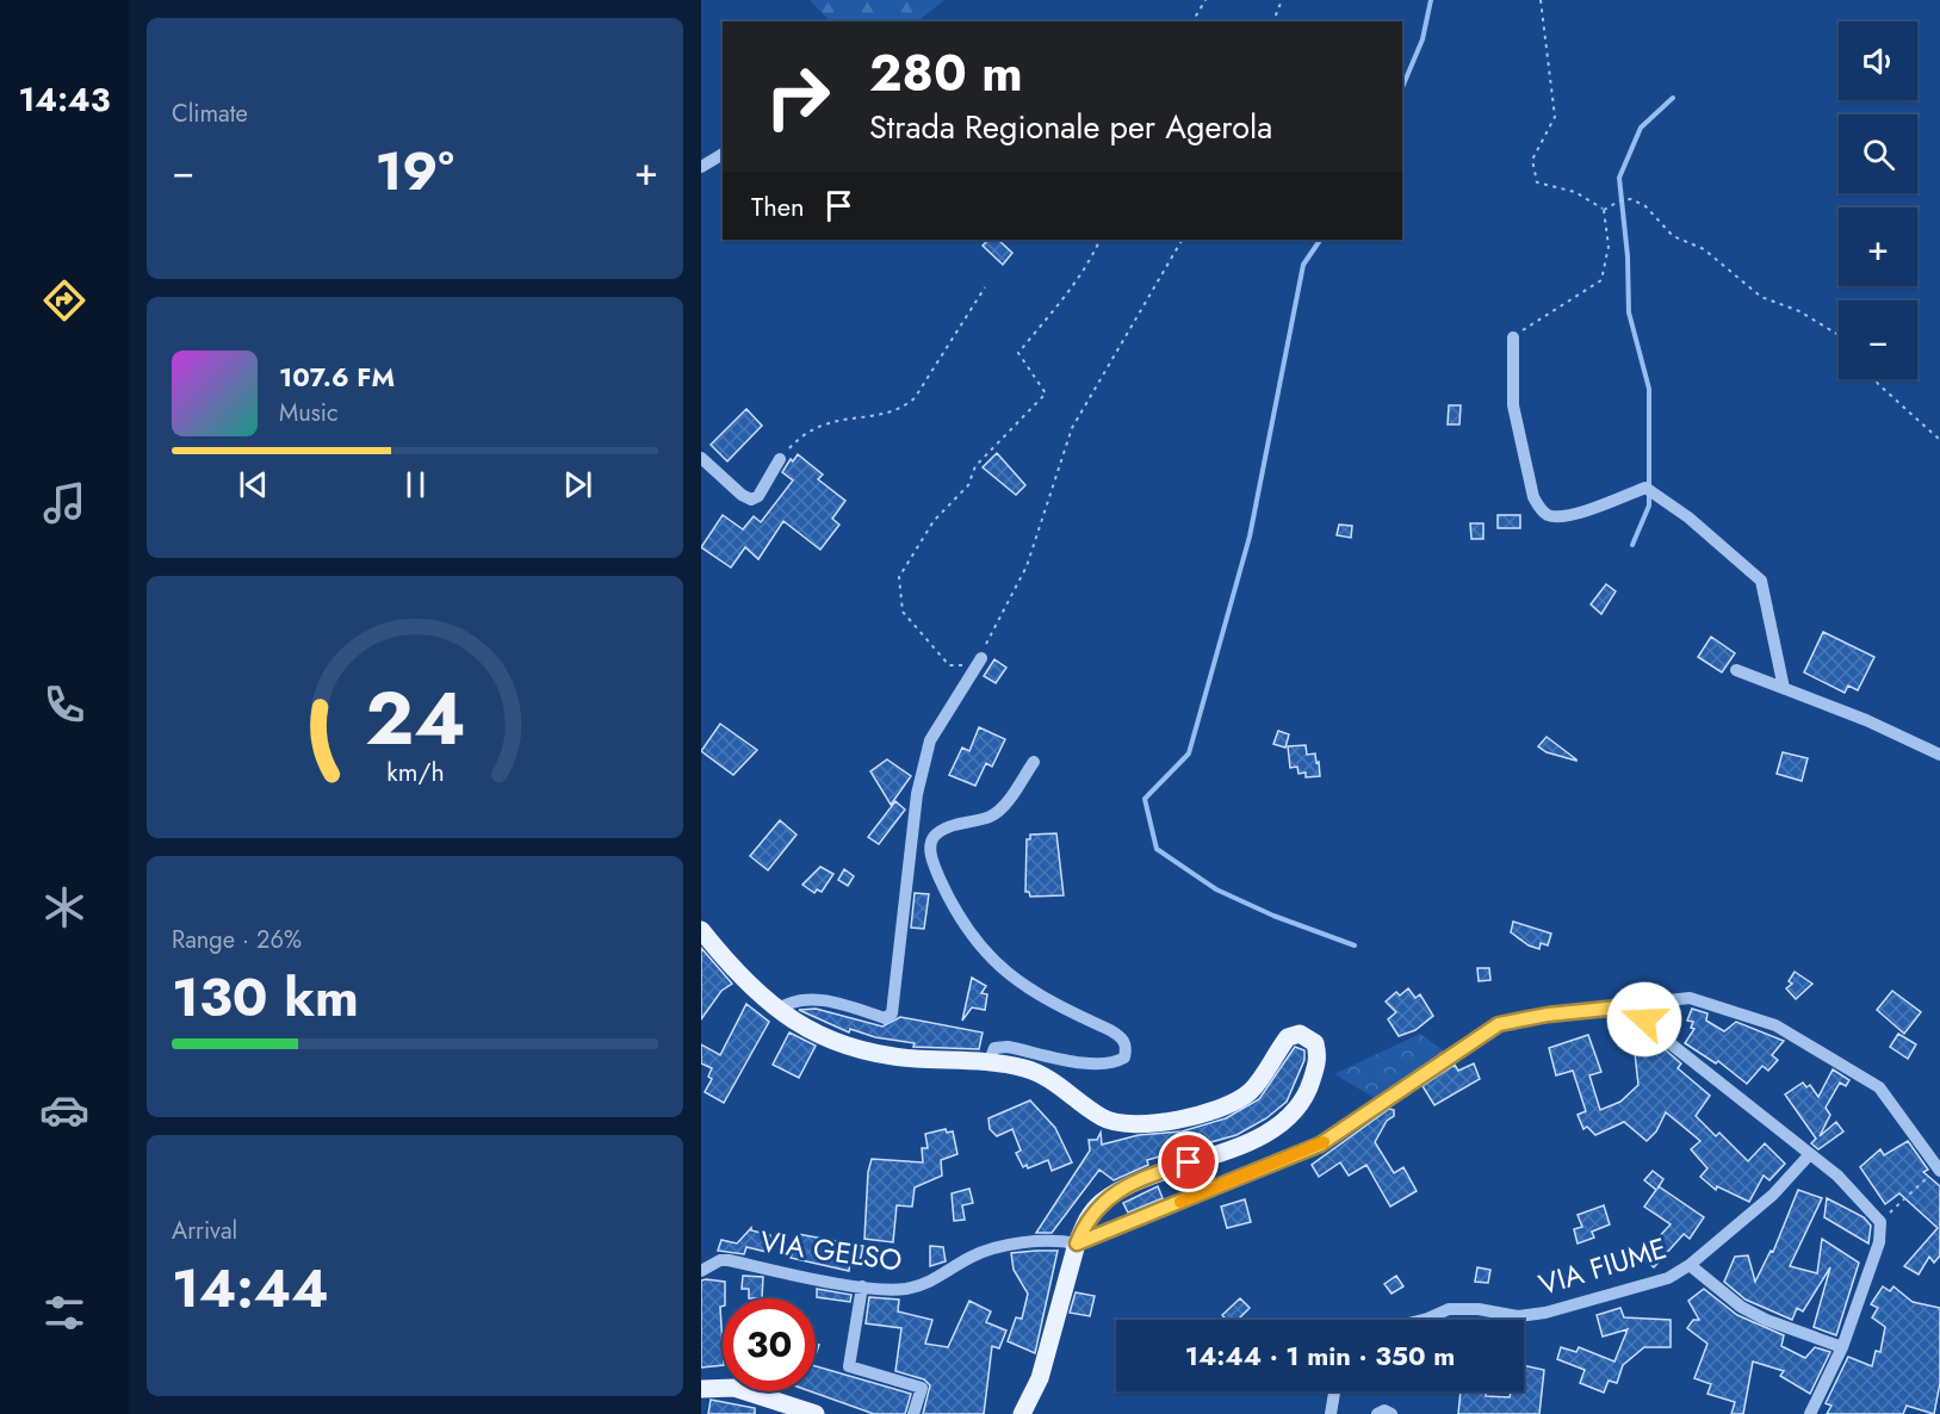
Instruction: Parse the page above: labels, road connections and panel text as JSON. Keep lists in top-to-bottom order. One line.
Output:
{"streets":{"street":["VIA GELSO","VIA FIUME"]},"page":{"tabs":"14:43","tile":["Climate",["Range · 26%","130 km"],["Arrival","14:44"]],"map_buttons":["+","−"],"turn":["280 m","Strada Regionale per Agerola"],"heat":["−","19°","+"],"then":"Then","song":["107.6 FM","Music"],"limit":"30","trip":"14:44 · 1 min · 350 m","gauge":["24","km/h"]}}
